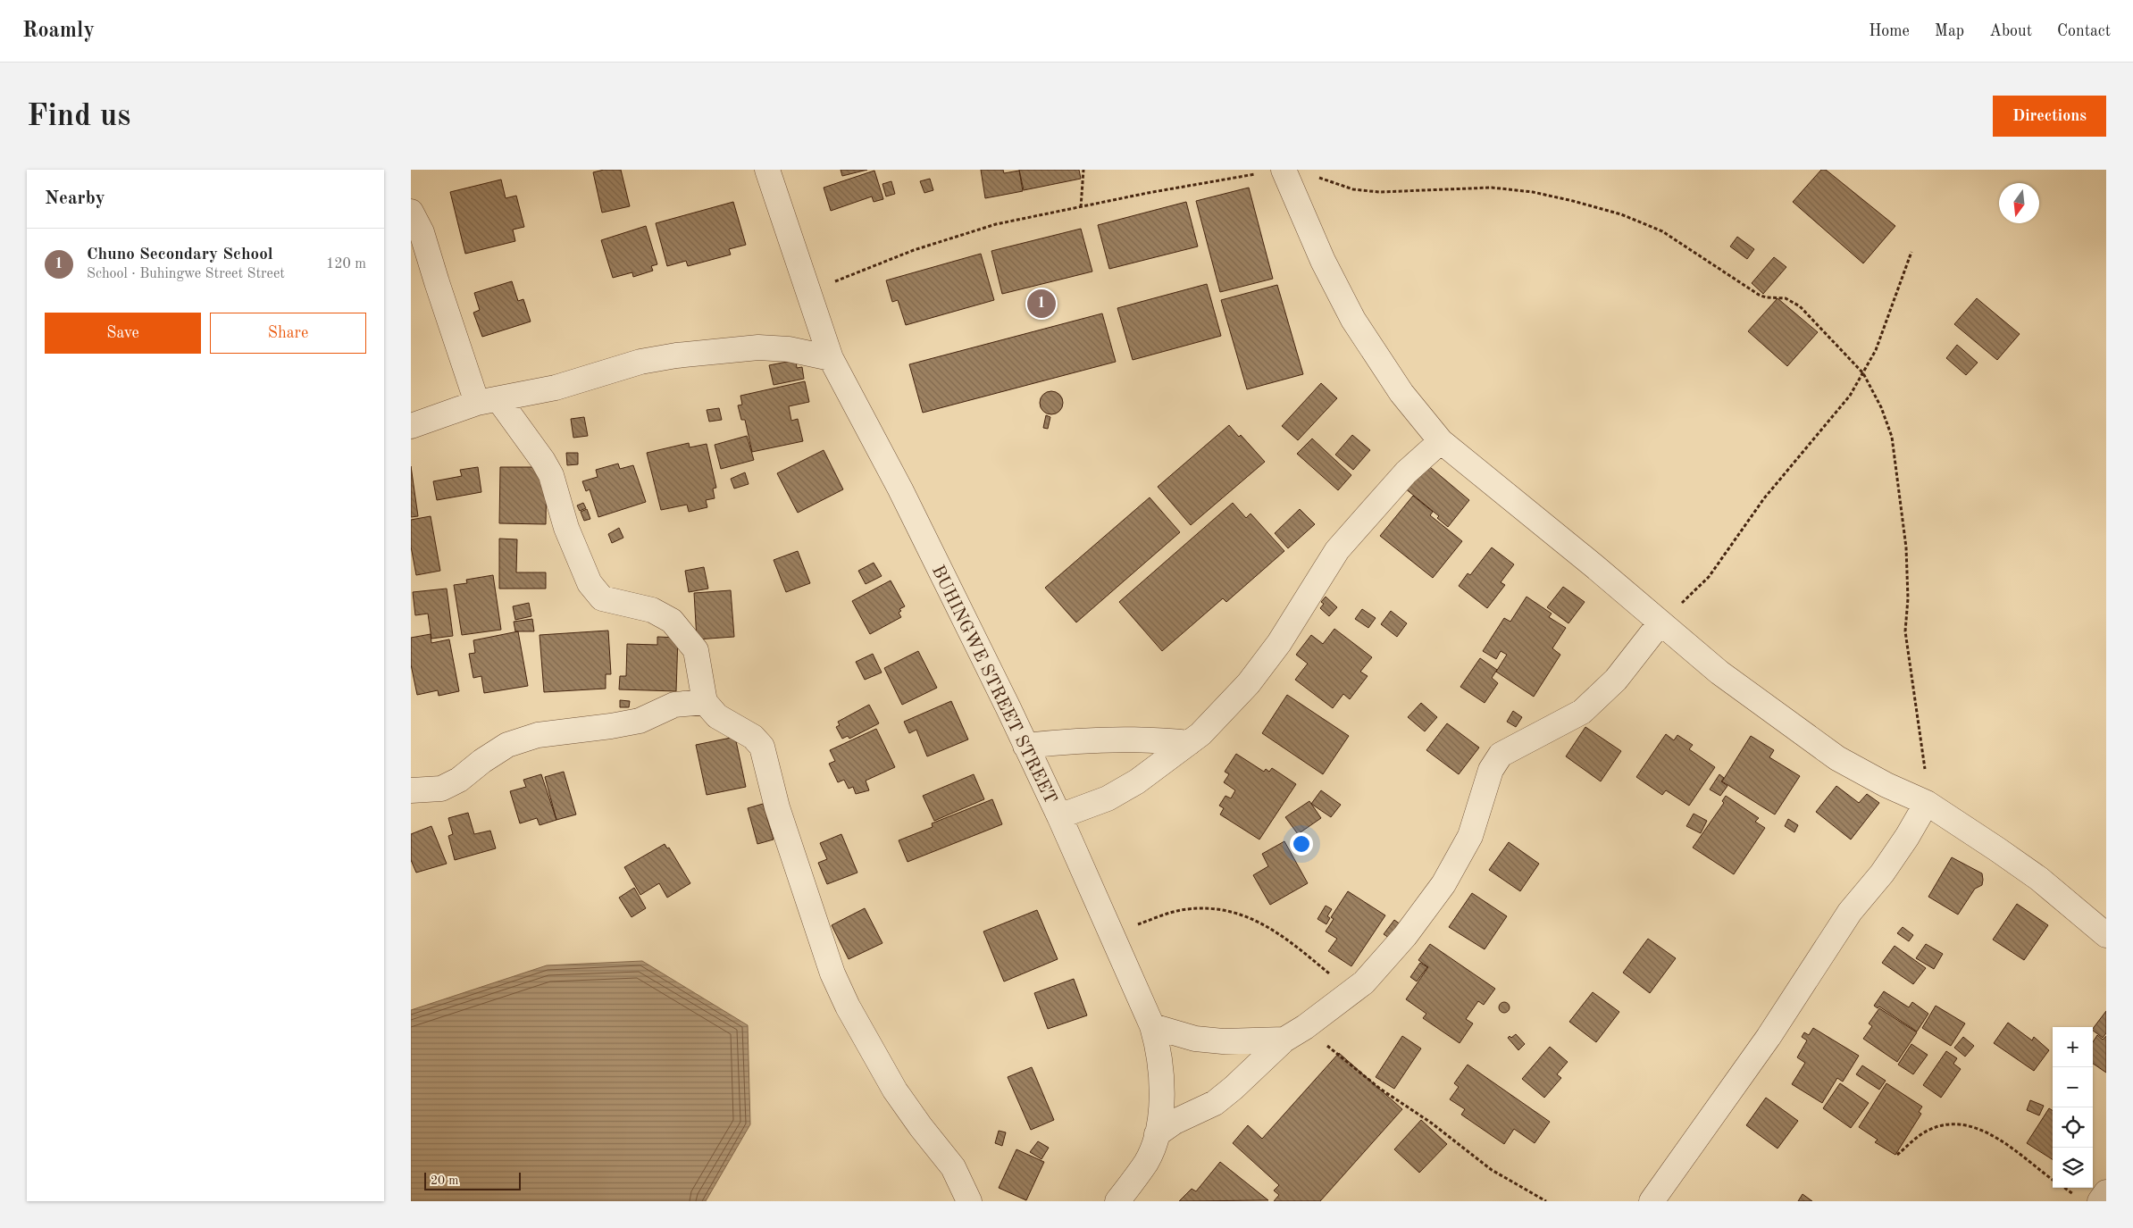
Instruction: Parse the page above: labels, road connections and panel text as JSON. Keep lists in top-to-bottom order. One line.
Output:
{"streets":{"street":["BUHINGWE STREET STREET"]},"scale_bar":"20 m","north":"bottom","page":{"header":"Roamly","nav":["Home","Map","About","Contact"],"buttons":["Directions",["Save","Share"]],"title":"Find us","heading":"Nearby","list":[{"mark":"1","name":"Chuno Secondary School","note":"School · Buhingwe Street Street","value":"120 m"}],"pins":"1","map_buttons":["+","−"],"scale":"20 m"}}
